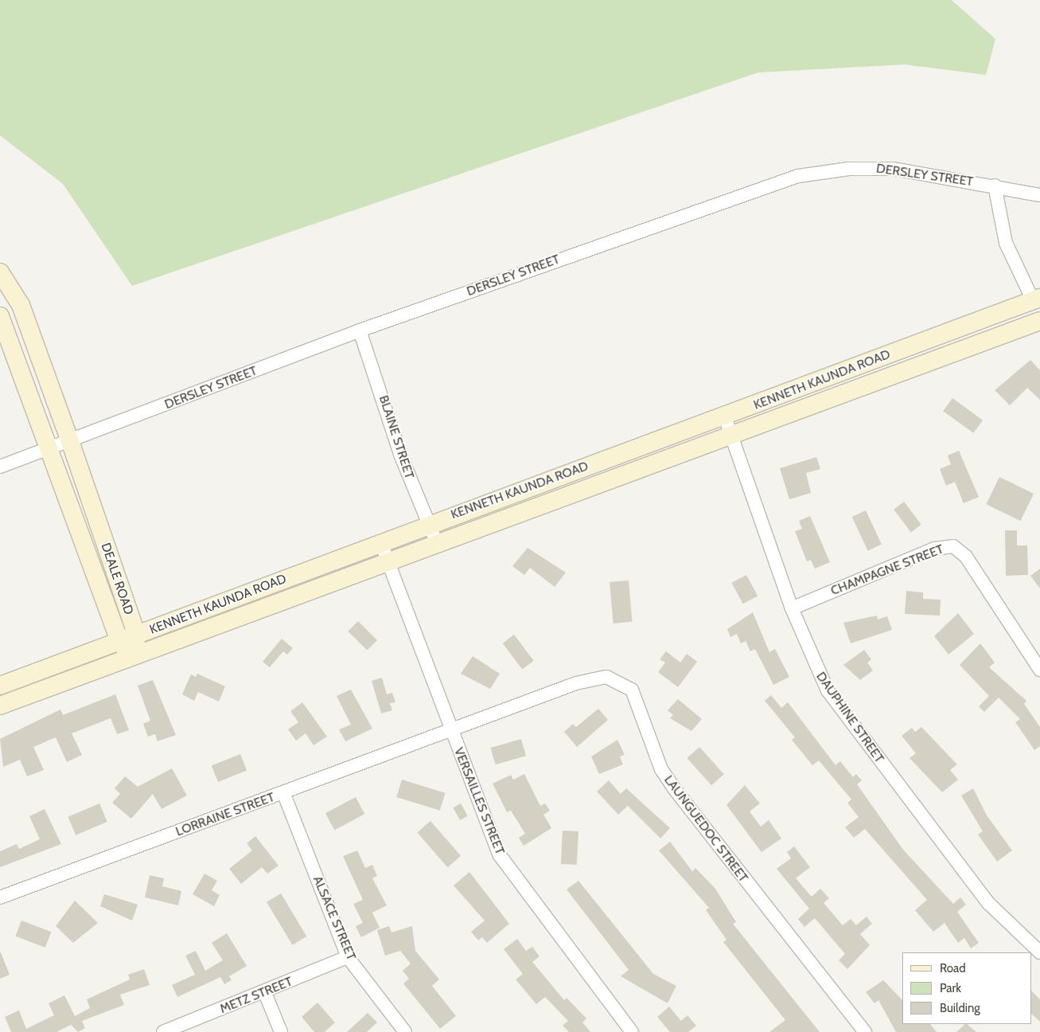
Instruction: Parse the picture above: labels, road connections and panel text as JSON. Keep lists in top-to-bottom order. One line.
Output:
{"streets":{"main road":["KENNETH KAUNDA ROAD","DEALE ROAD"],"street":["DERSLEY STREET","BLAINE STREET","CHAMPAGNE STREET","DAUPHINE STREET","VERSAILLES STREET","LORRAINE STREET","LAUNGUEDOC STREET","ALSACE STREET","METZ STREET"]},"crossings":[["DERSLEY STREET","BLAINE STREET"],["DERSLEY STREET","DEALE ROAD"],["KENNETH KAUNDA ROAD","BLAINE STREET"],["KENNETH KAUNDA ROAD","DEALE ROAD"],["KENNETH KAUNDA ROAD","DAUPHINE STREET"],["KENNETH KAUNDA ROAD","VERSAILLES STREET"],["CHAMPAGNE STREET","DAUPHINE STREET"],["VERSAILLES STREET","LORRAINE STREET"],["VERSAILLES STREET","LAUNGUEDOC STREET"],["LORRAINE STREET","LAUNGUEDOC STREET"],["LORRAINE STREET","ALSACE STREET"],["ALSACE STREET","METZ STREET"]],"legend":["Road","Park","Building"]}
